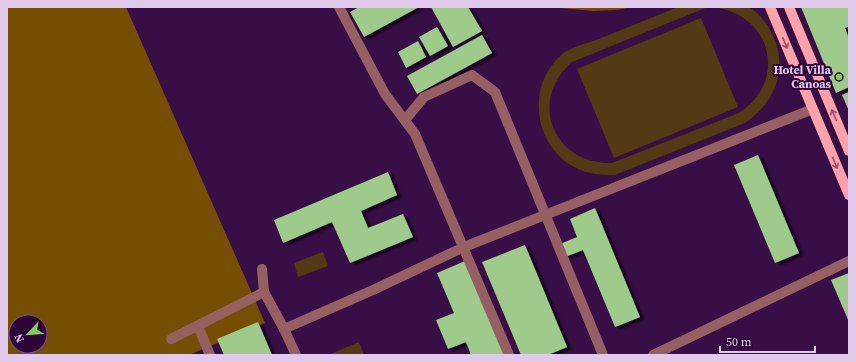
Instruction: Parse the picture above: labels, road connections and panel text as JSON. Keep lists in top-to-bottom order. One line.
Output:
{"places":["Hotel Villa Canoas"],"scale_bar":"50 m","north":"bottom left"}
